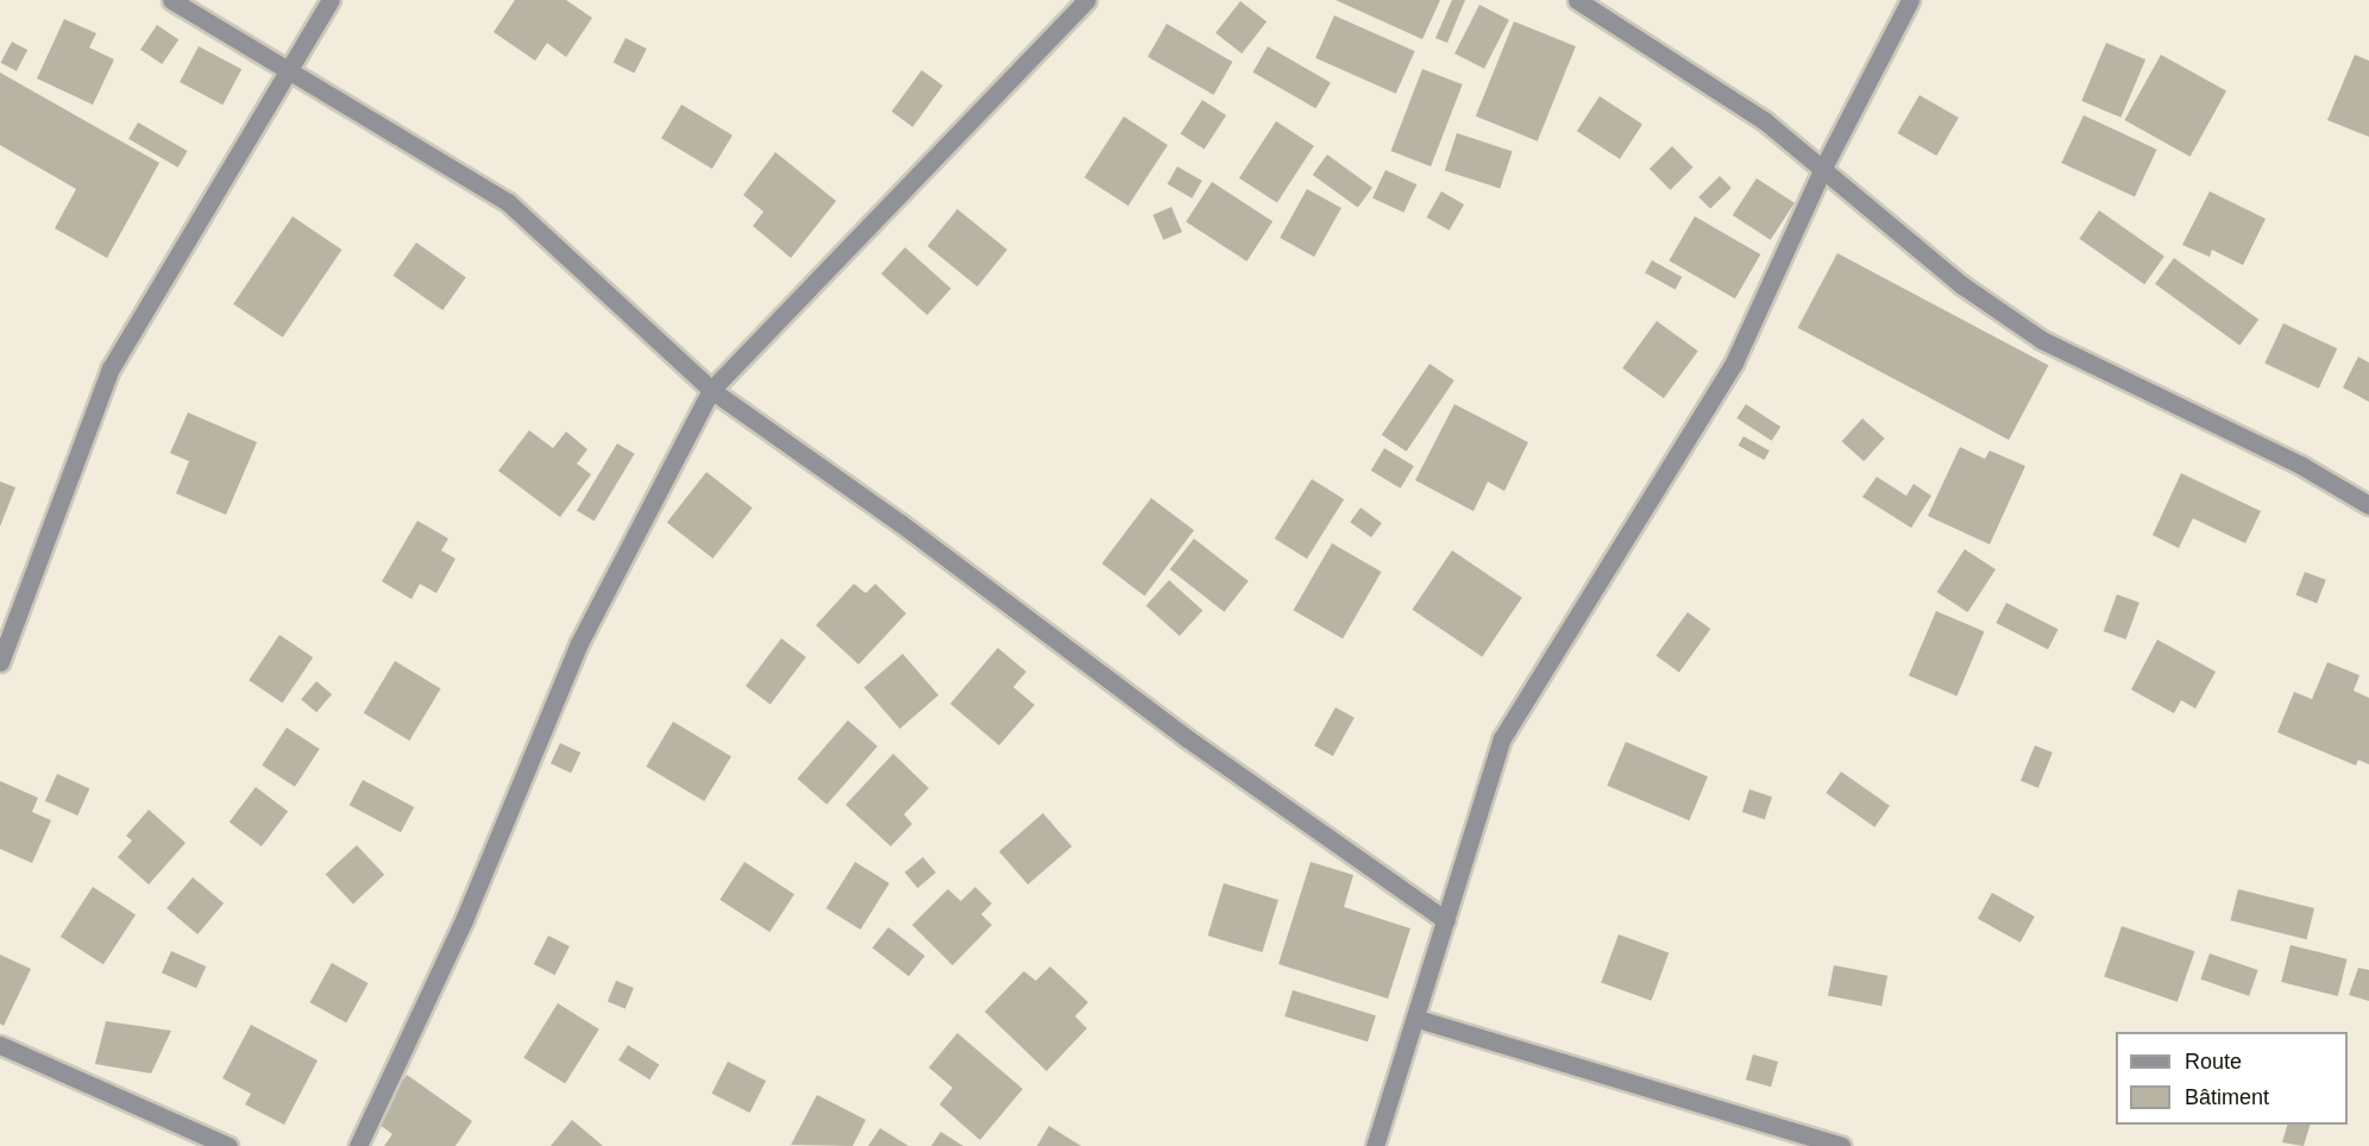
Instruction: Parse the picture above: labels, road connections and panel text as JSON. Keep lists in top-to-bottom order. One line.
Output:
{"legend":["Route","Bâtiment"]}
